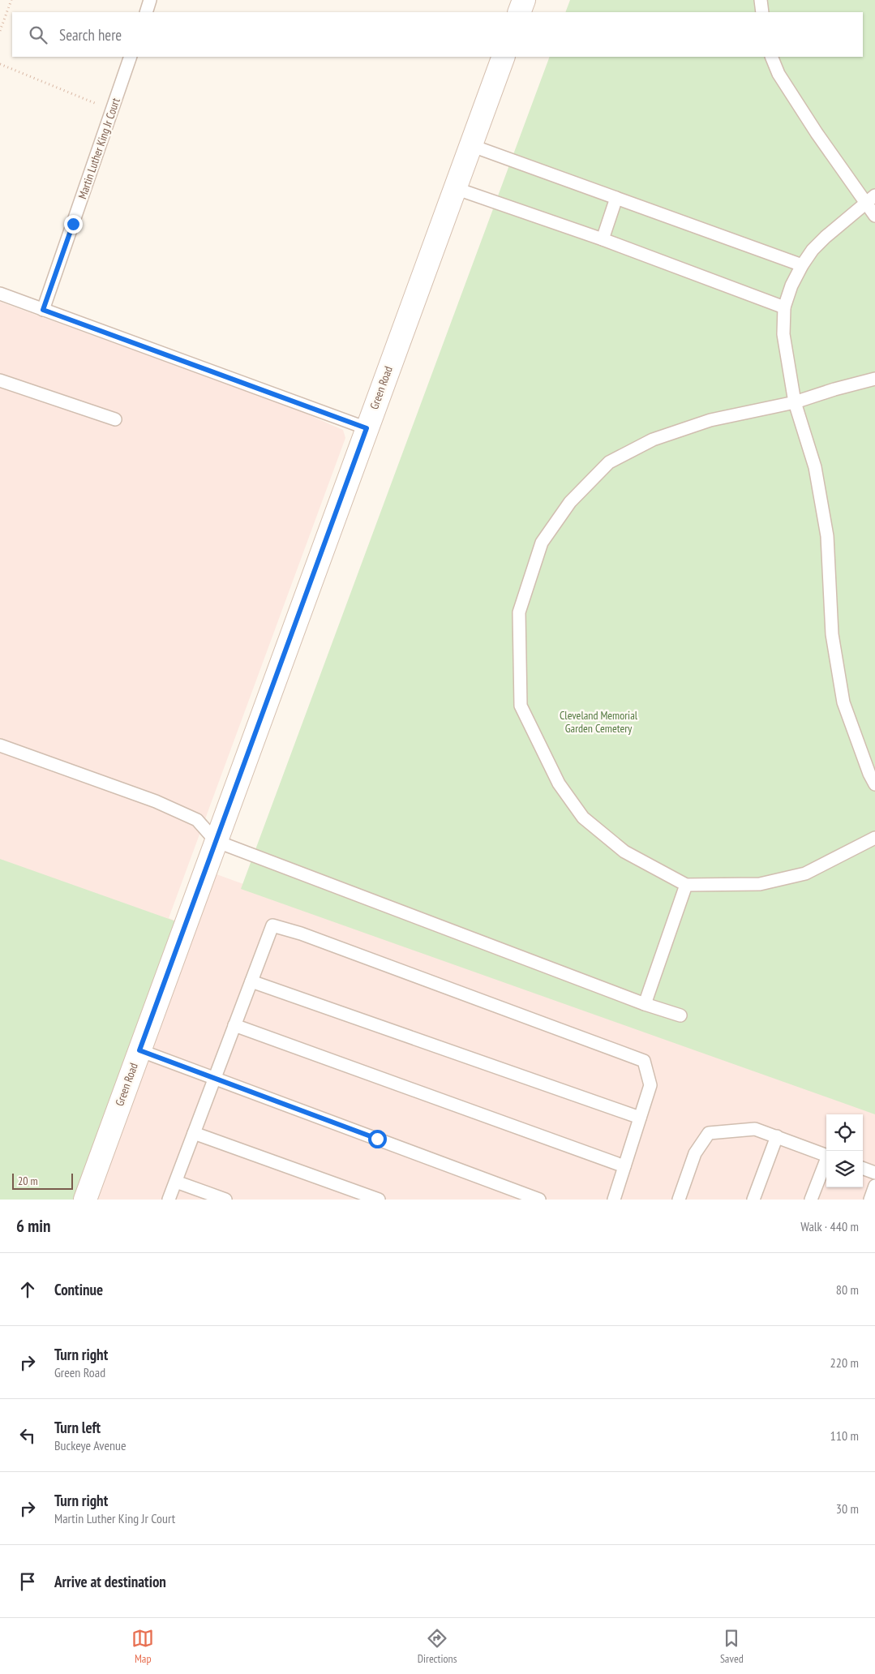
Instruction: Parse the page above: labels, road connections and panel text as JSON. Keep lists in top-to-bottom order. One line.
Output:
{"streets":{"main road":["Green Road"],"lane":["Martin Luther King Jr Court"]},"parks":["Cleveland Memorial Garden Cemetery"],"scale_bar":"20 m","page":{"search":"Search here","scale":"20 m","heading":["6 min","Walk · 440 m"],"list":[["Continue","80 m"],["Turn right","Green Road","220 m"],["Turn left","Buckeye Avenue","110 m"],["Turn right","Martin Luther King Jr Court","30 m"],"Arrive at destination"],"nav":["Map","Directions","Saved"]}}
